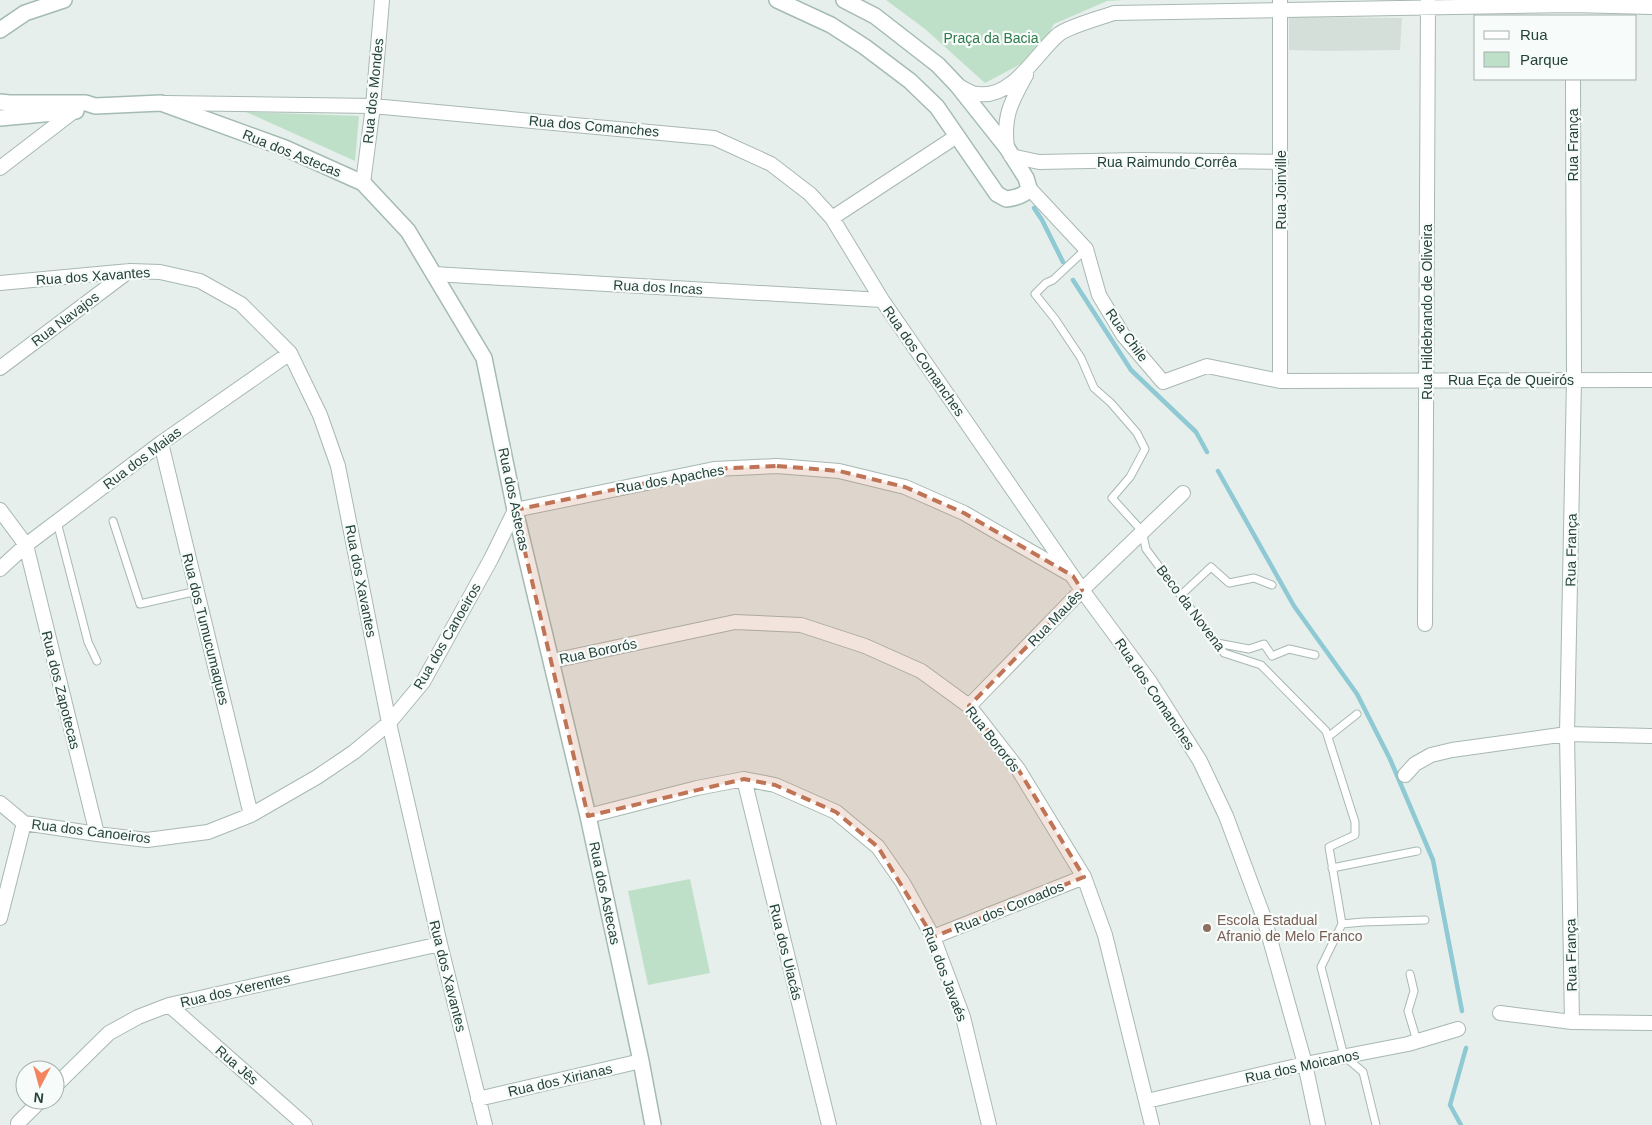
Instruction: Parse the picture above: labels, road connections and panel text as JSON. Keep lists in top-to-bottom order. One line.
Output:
{"streets":{"street":["Rua dos Mondes","Rua dos Comanches","Rua França","Rua dos Astecas","Rua Raimundo Corrêa","Rua Joinville","Rua dos Xavantes","Rua dos Incas","Rua Hildebrando de Oliveira","Rua Navajos","Rua Chile","Rua Eça de Queirós","Rua dos Maias","Rua dos Apaches","Rua Mauês","Rua dos Tumucumaques","Rua dos Canoeiros","Rua Bororós","Rua dos Zapotecas","Rua dos Coroados","Rua dos Uiacás","Rua dos Javaés","Rua dos Xerentes","Rua Jês","Rua dos Moicanos","Rua dos Xirianas"],"lane":["Beco da Novena"]},"crossings":[["Rua dos Mondes","Rua dos Comanches"],["Rua dos Mondes","Rua dos Astecas"],["Rua dos Comanches","Rua dos Astecas"],["Rua dos Comanches","Rua dos Incas"],["Rua dos Comanches","Rua dos Apaches"],["Rua dos Comanches","Rua Mauês"],["Rua dos Comanches","Rua dos Moicanos"],["Rua França","Rua Eça de Queirós"],["Rua dos Astecas","Rua dos Incas"],["Rua dos Astecas","Rua dos Apaches"],["Rua dos Astecas","Rua dos Canoeiros"],["Rua dos Astecas","Rua Bororós"],["Rua dos Astecas","Rua dos Javaés"],["Rua dos Astecas","Rua dos Xirianas"],["Rua Raimundo Corrêa","Rua Joinville"],["Rua Raimundo Corrêa","Rua Chile"],["Rua Joinville","Rua Chile"],["Rua Joinville","Rua Eça de Queirós"],["Rua dos Xavantes","Rua Navajos"],["Rua dos Xavantes","Rua dos Maias"],["Rua dos Xavantes","Rua dos Canoeiros"],["Rua dos Xavantes","Rua dos Xerentes"],["Rua dos Xavantes","Rua dos Xirianas"],["Rua Hildebrando de Oliveira","Rua Eça de Queirós"],["Rua Chile","Rua Eça de Queirós"],["Rua dos Maias","Rua dos Tumucumaques"],["Rua dos Maias","Rua dos Zapotecas"],["Rua dos Apaches","Rua dos Canoeiros"],["Beco da Novena","Rua Mauês"],["Rua Mauês","Rua Bororós"],["Rua dos Tumucumaques","Rua dos Canoeiros"],["Rua dos Canoeiros","Rua dos Zapotecas"],["Rua Bororós","Rua dos Coroados"],["Rua Bororós","Rua dos Moicanos"],["Rua dos Coroados","Rua dos Javaés"],["Rua dos Uiacás","Rua dos Javaés"],["Rua dos Xerentes","Rua Jês"]],"parks":["Praça da Bacia"],"places":["Escola Estadual Afranio de Melo Franco"],"legend":["Rua","Parque"],"north":"bottom"}
